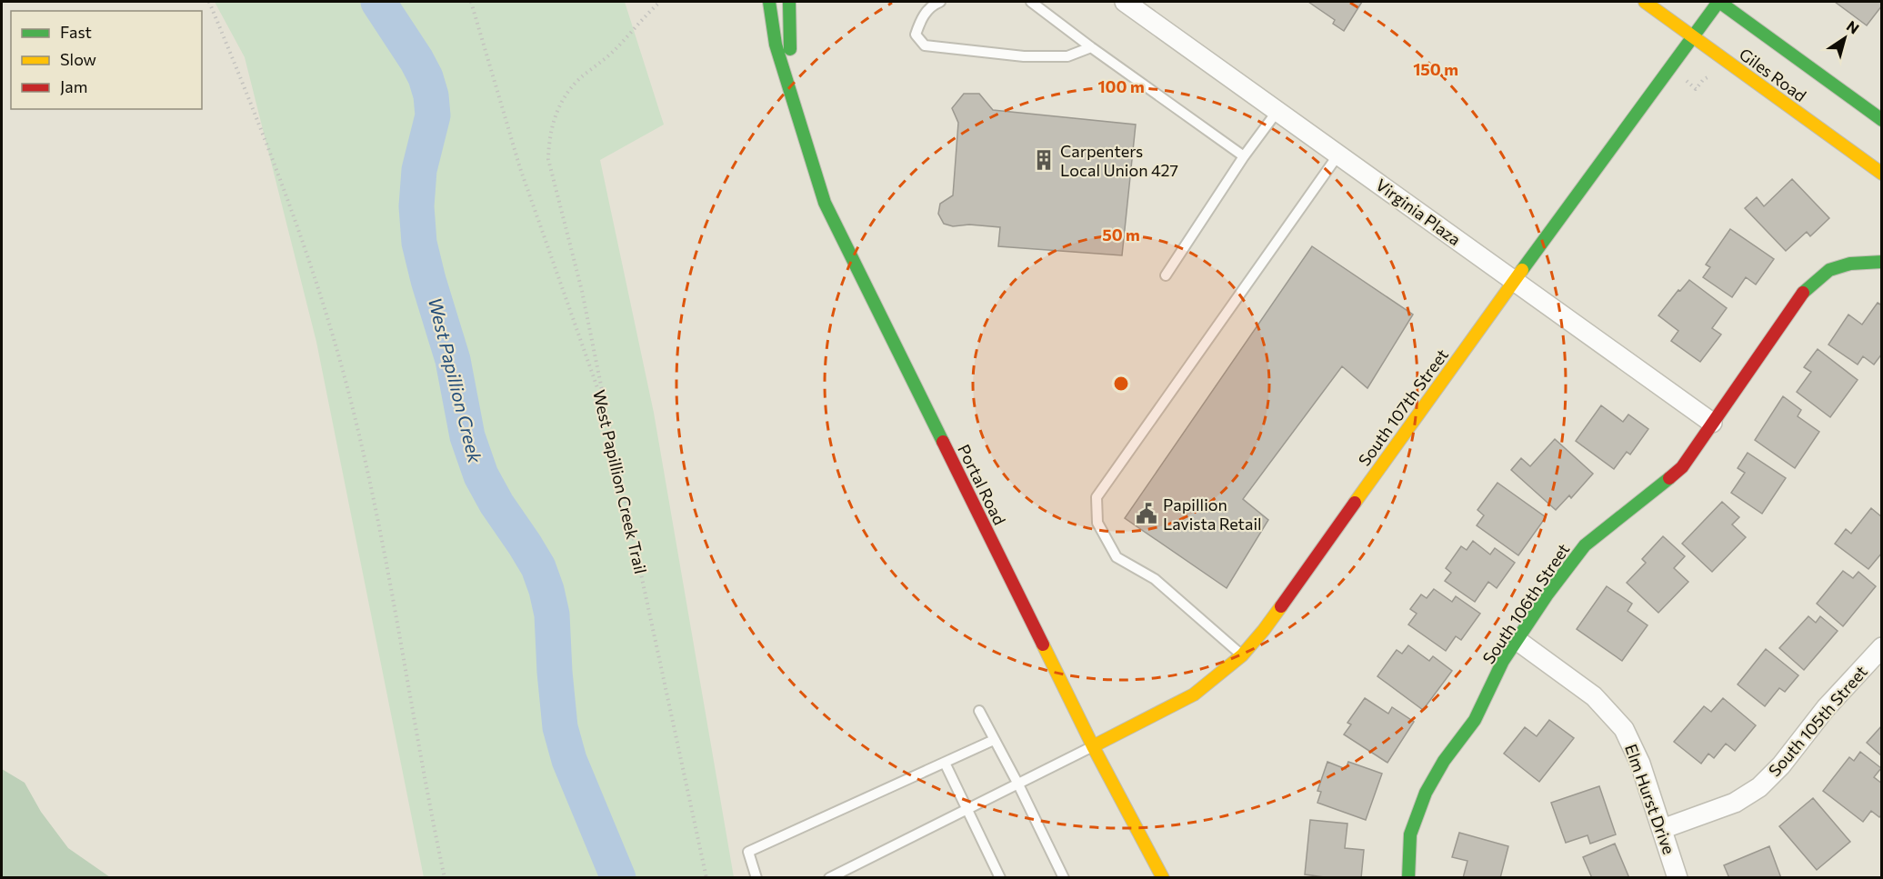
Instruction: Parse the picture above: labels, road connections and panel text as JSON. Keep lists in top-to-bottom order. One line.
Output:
{"streets":{"street":["Giles Road","Virginia Plaza","South 107th Street","Portal Road","South 106th Street","South 105th Street","Elm Hurst Drive"],"path":["West Papillion Creek Trail"]},"crossings":[["Giles Road","South 107th Street"],["Virginia Plaza","South 107th Street"],["Virginia Plaza","South 106th Street"],["South 107th Street","Portal Road"],["South 106th Street","Elm Hurst Drive"],["South 105th Street","Elm Hurst Drive"]],"water":["West Papillion Creek"],"places":{"building":["Carpenters Local Union 427"],"public building":["Papillion Lavista Retail"]},"legend":["Fast","Slow","Jam"],"north":"top right","rings":["150 m","100 m","50 m"]}
